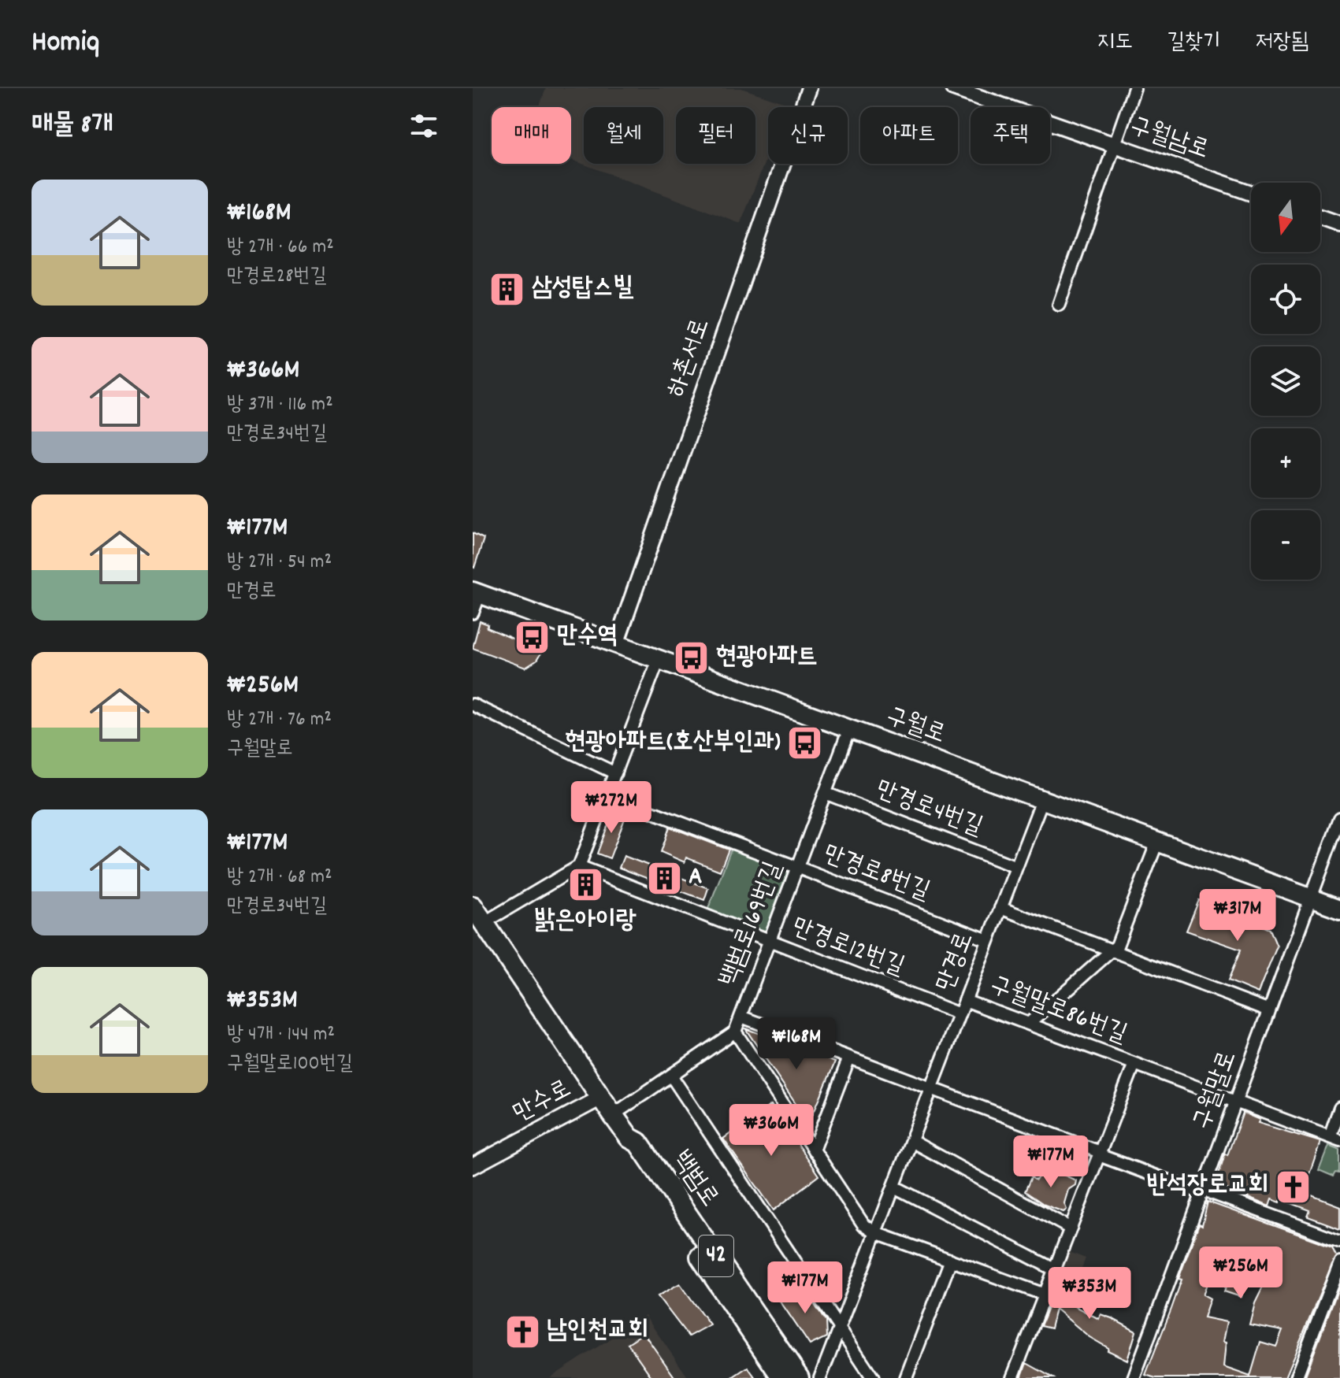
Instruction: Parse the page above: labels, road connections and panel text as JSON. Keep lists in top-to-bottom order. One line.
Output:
{"streets":{"main road":["구월로","백범로","42"],"street":["구월남로","하촌서로","만경로4번길","만경로8번길","백범로169번길","만경로12번길","만경로","구월말로86번길","구월말로","만수로"]},"crossings":[["하촌서로","구월로"],["구월로","백범로169번길"],["구월로","만경로"],["구월로","구월말로"],["만경로4번길","백범로169번길"],["만경로4번길","만경로"],["만경로8번길","백범로169번길"],["만경로8번길","만경로"],["백범로169번길","만경로12번길"],["만경로12번길","만경로"],["만경로","구월말로86번길"],["구월말로86번길","구월말로"],["만수로","백범로"]],"places":{"building":["삼성탑스빌","A","밝은아이랑"],"bus stop":["만수역","현광아파트","현광아파트(호산부인과)"],"church":["반석장로교회","남인천교회"]},"north":"bottom","page":{"header":"Homiq","nav":["지도","길찾기","저장됨"],"heading":"매물 8개","chip":["매매","월세","필터","신규","아파트","주택"],"list":[{"name":"₩168M","note":"방 2개 · 66 m² · 만경로28번길"},{"name":"₩366M","note":"방 3개 · 116 m² · 만경로34번길"},{"name":"₩177M","note":"방 2개 · 54 m² · 만경로"},{"name":"₩256M","note":"방 2개 · 76 m² · 구월말로"},{"name":"₩177M","note":"방 2개 · 68 m² · 만경로34번길"},{"name":"₩353M","note":"방 4개 · 144 m² · 구월말로100번길"}],"map_buttons":["+","−"],"price":["₩272M","₩317M","₩168M","₩366M","₩177M","₩256M","₩177M","₩353M"]}}
